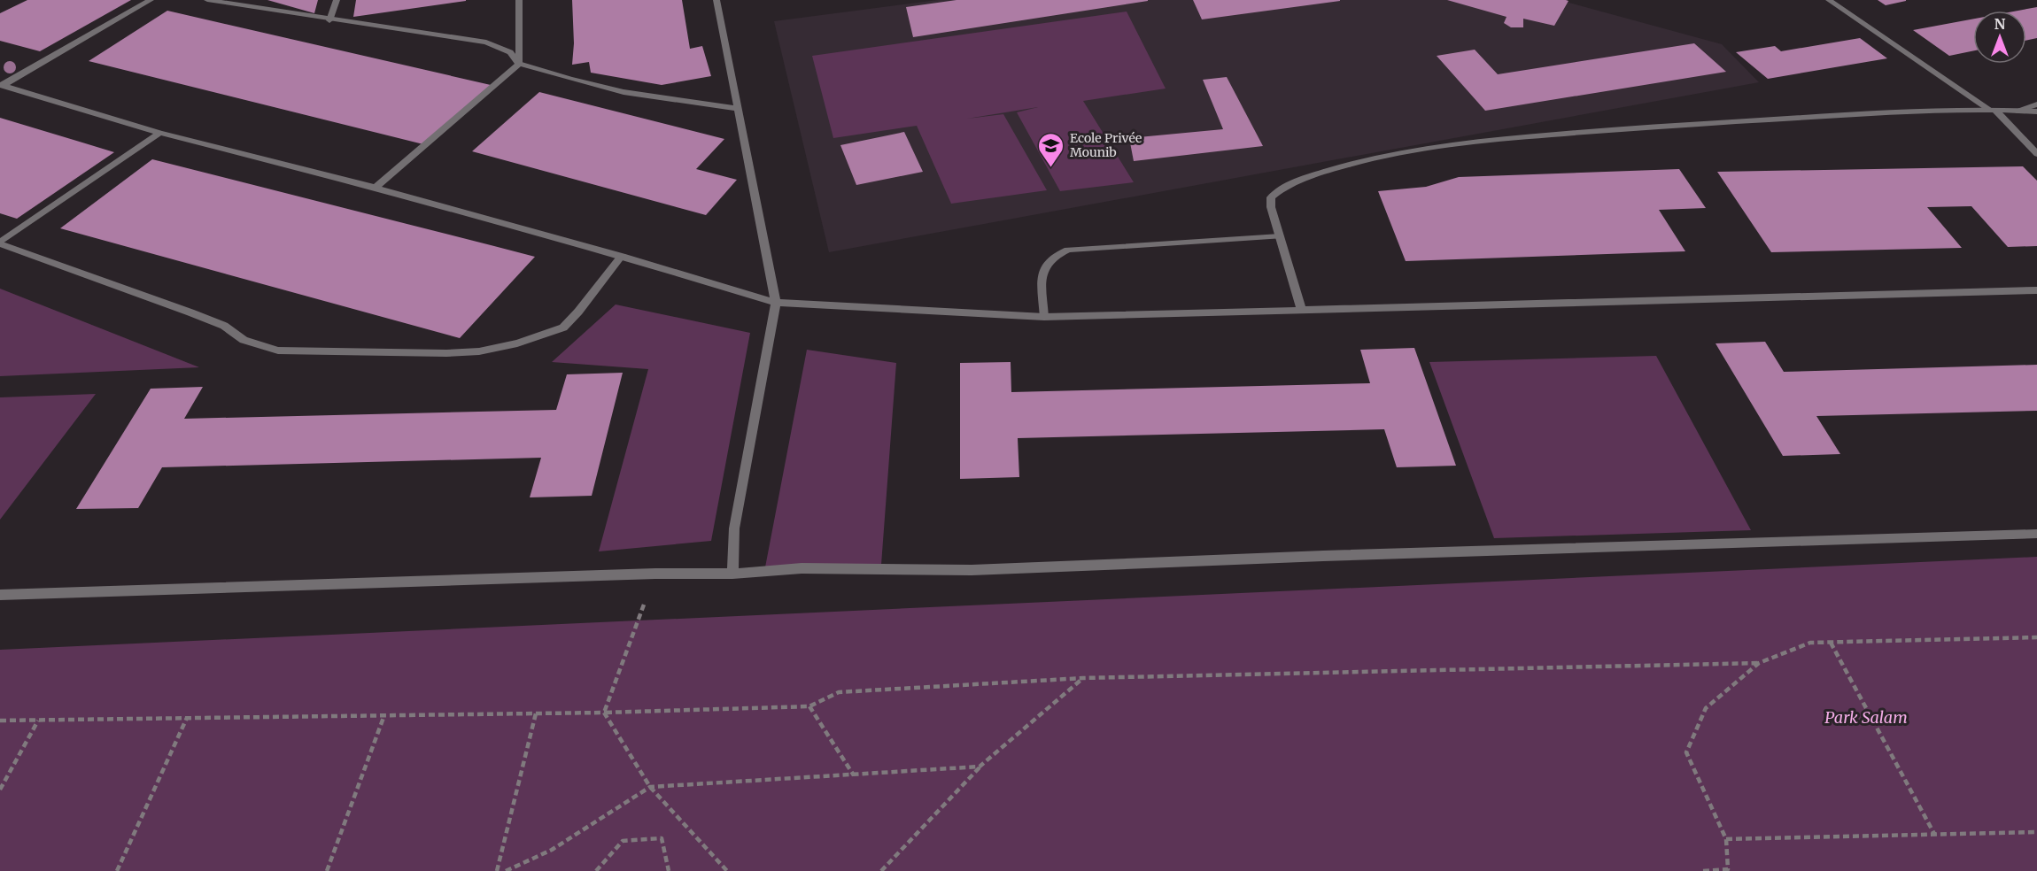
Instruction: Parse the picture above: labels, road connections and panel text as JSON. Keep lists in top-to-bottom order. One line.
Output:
{"parks":["Park Salam"],"places":{"school or university":["Ecole Privée Mounib"]},"north":"top"}
